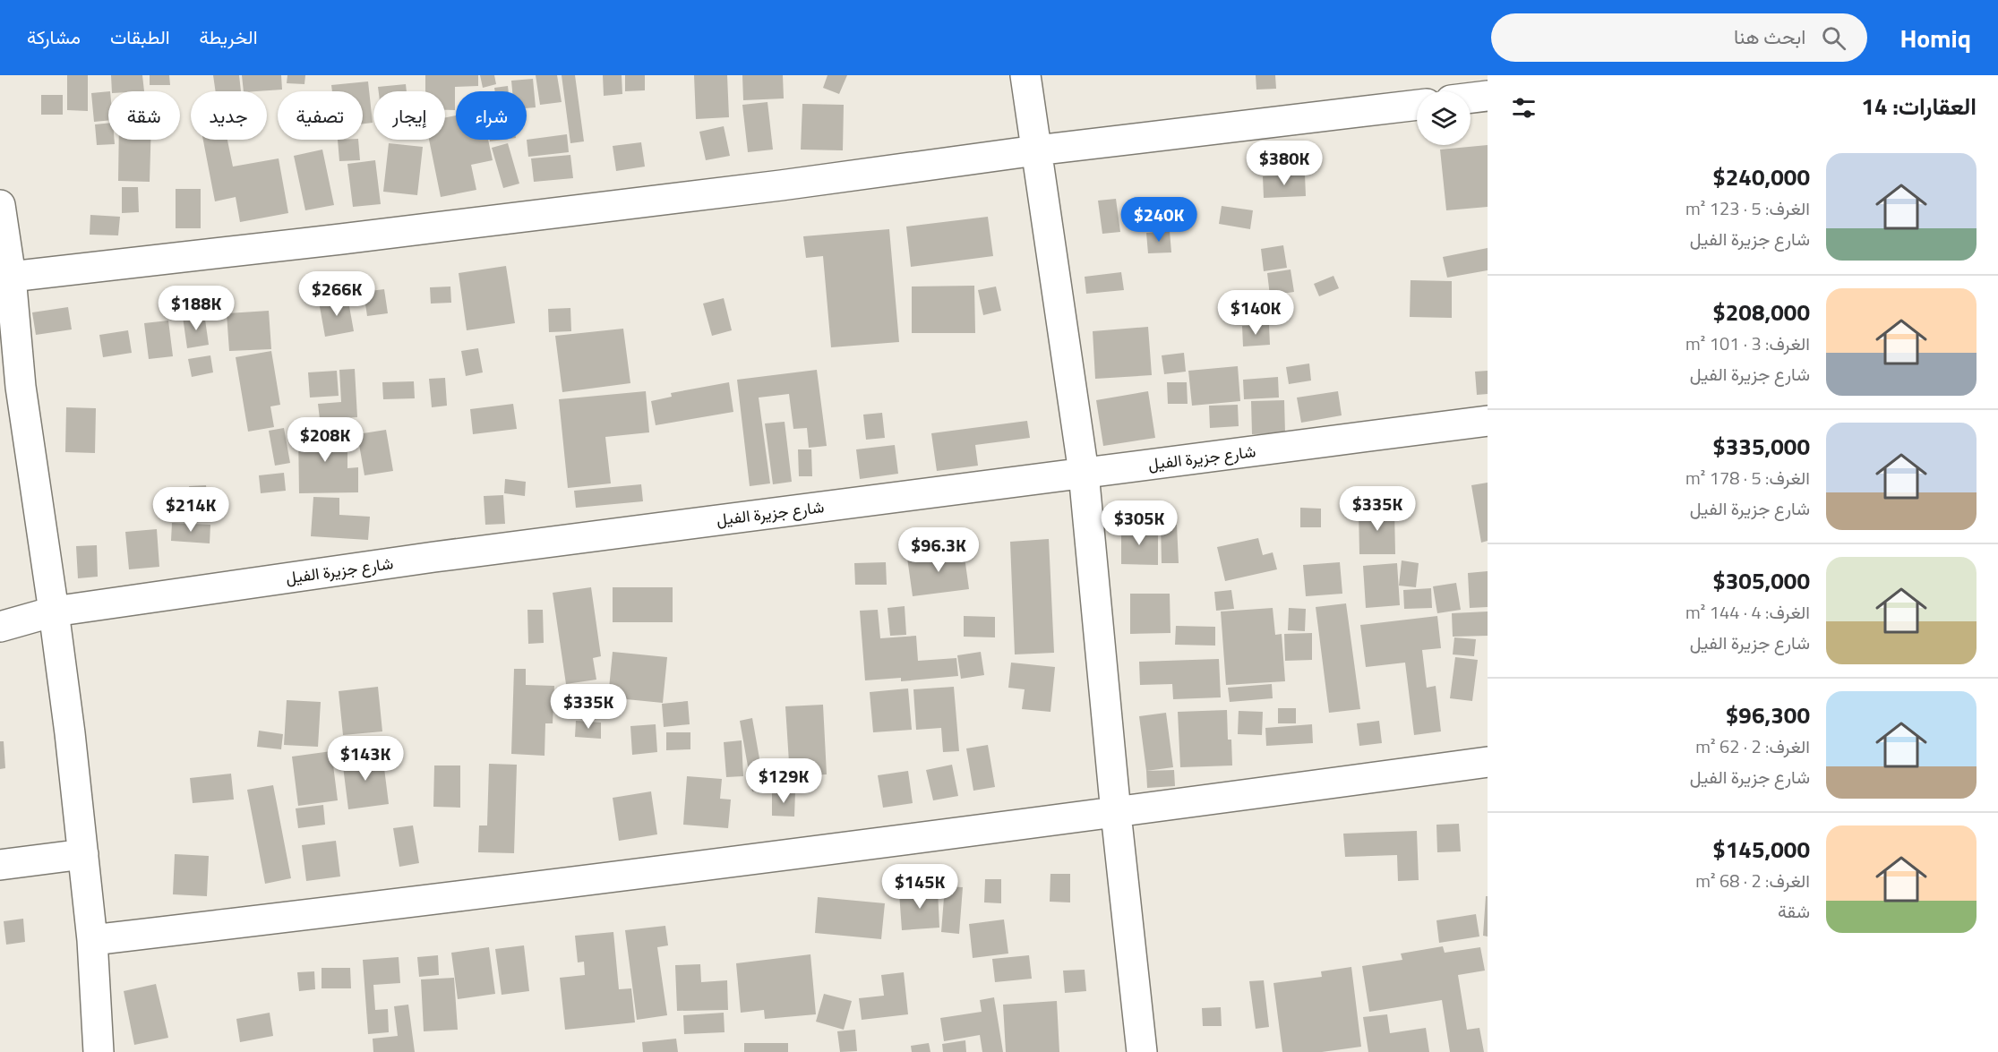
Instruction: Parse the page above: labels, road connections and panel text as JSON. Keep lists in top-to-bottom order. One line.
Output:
{"streets":{"street":["شارع جزيرة الفيل"]},"page":{"header":"Homiq","search":"ابحث هنا","nav":["الخريطة","الطبقات","مشاركة"],"heading":"العقارات: 14","chip":["شراء","إيجار","تصفية","جديد","شقة"],"list":[{"name":"$240,000","note":"الغرف: 5 · 123 m² · شارع جزيرة الفيل"},{"name":"$208,000","note":"الغرف: 3 · 101 m² · شارع جزيرة الفيل"},{"name":"$335,000","note":"الغرف: 5 · 178 m² · شارع جزيرة الفيل"},{"name":"$305,000","note":"الغرف: 4 · 144 m² · شارع جزيرة الفيل"},{"name":"$96,300","note":"الغرف: 2 · 62 m² · شارع جزيرة الفيل"},{"name":"$145,000","note":"الغرف: 2 · 68 m² · شقة"}],"price":["$380K","$240K","$266K","$188K","$140K","$208K","$335K","$214K","$305K","$96.3K","$335K","$143K","$129K","$145K"]}}
